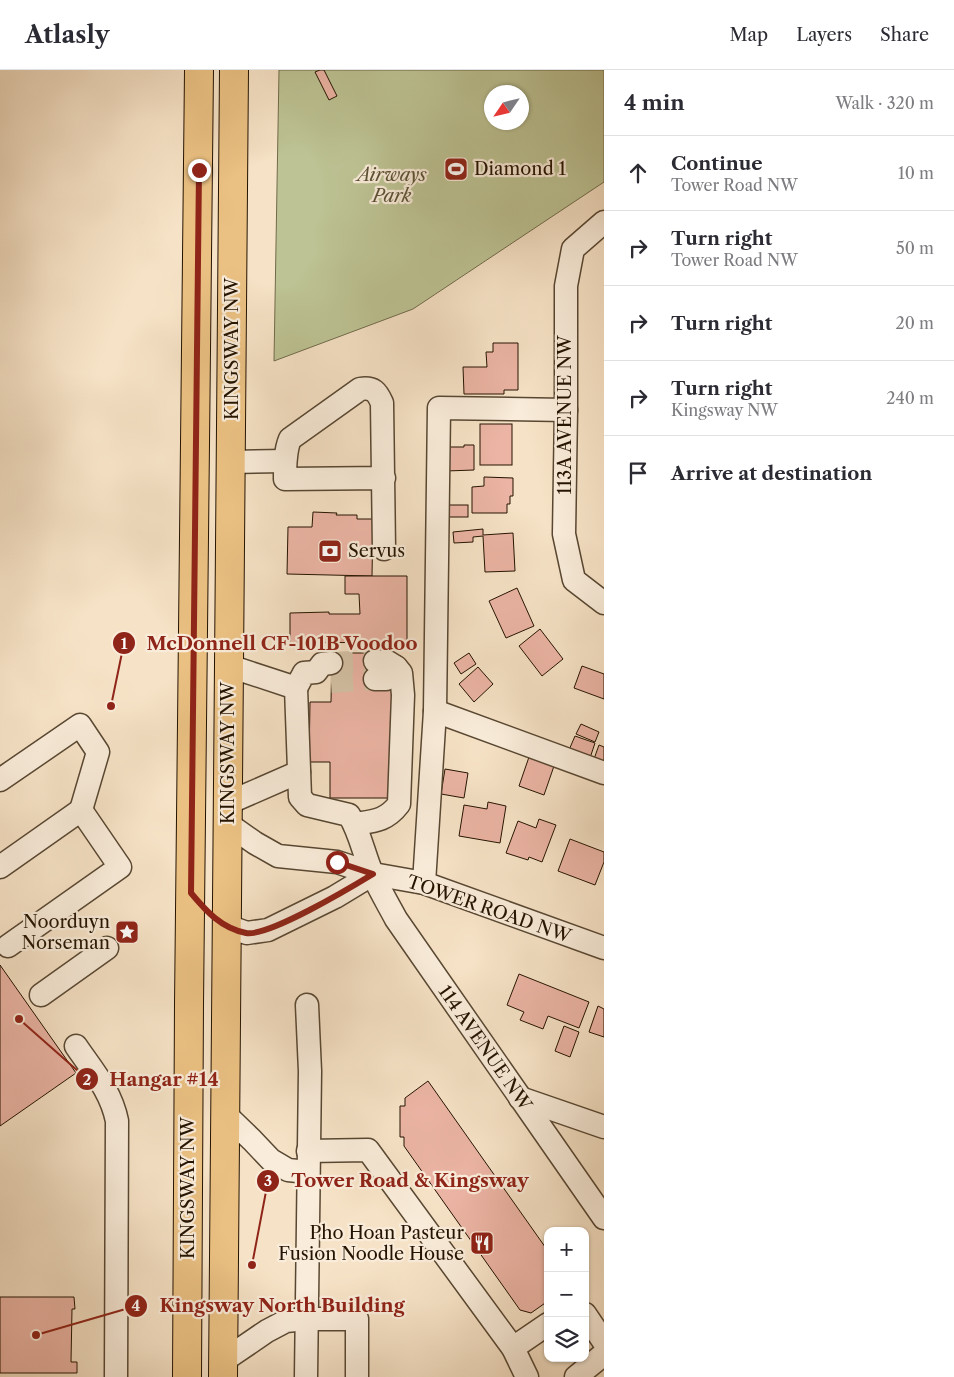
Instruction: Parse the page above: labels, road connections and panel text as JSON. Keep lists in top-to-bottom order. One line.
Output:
{"streets":{"main road":["KINGSWAY NW"],"street":["113A AVENUE NW","TOWER ROAD NW","114 AVENUE NW"]},"crossings":[["KINGSWAY NW","TOWER ROAD NW"],["TOWER ROAD NW","114 AVENUE NW"]],"parks":["Airways Park"],"places":{"sports":["Diamond 1"],"bank":["Servus"],"other":["McDonnell CF-101B Voodoo","Hangar #14","Tower Road & Kingsway","Kingsway North Building"],"place":["Noorduyn Norseman"],"restaurant":["Pho Hoan Pasteur Fusion Noodle House"]},"north":"bottom left","page":{"header":"Atlasly","nav":["Map","Layers","Share"],"heading":["4 min","Walk · 320 m"],"list":[["Continue","Tower Road NW","10 m"],["Turn right","Tower Road NW","50 m"],["Turn right","20 m"],["Turn right","Kingsway NW","240 m"],"Arrive at destination"],"map_buttons":["+","−"]}}
